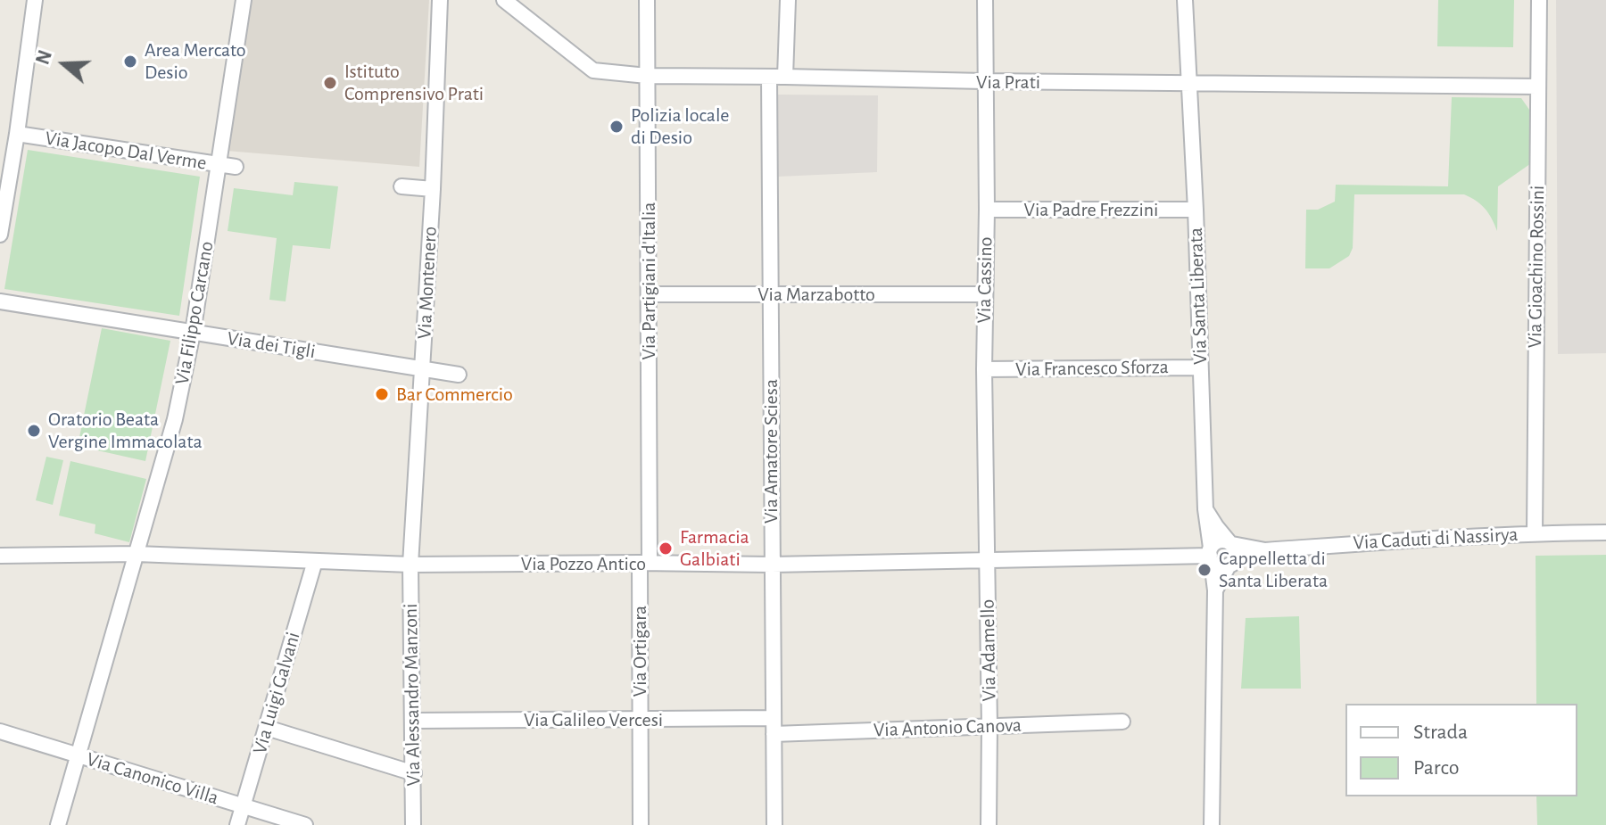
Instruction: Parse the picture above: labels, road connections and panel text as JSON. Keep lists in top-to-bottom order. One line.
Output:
{"streets":{"street":["Via Prati","Via Jacopo Dal Verme","Via Padre Frezzini","Via Gioachino Rossini","Via Cassino","Via Partigiani d'Italia","Via Montenero","Via Marzabotto","Via Santa Liberata","Via Filippo Carcano","Via dei Tigli","Via Francesco Sforza","Via Amatore Sciesa","Via Caduti di Nassirya","Via Pozzo Antico","Via Adamello","Via Ortigara","Via Luigi Galvani","Via Alessandro Manzoni","Via Galileo Vercesi","Via Antonio Canova","Via Canonico Villa"]},"crossings":[["Via Prati","Via Gioachino Rossini"],["Via Prati","Via Cassino"],["Via Prati","Via Partigiani d'Italia"],["Via Prati","Via Santa Liberata"],["Via Prati","Via Amatore Sciesa"],["Via Jacopo Dal Verme","Via Filippo Carcano"],["Via Padre Frezzini","Via Cassino"],["Via Padre Frezzini","Via Santa Liberata"],["Via Gioachino Rossini","Via Caduti di Nassirya"],["Via Cassino","Via Marzabotto"],["Via Cassino","Via Francesco Sforza"],["Via Cassino","Via Pozzo Antico"],["Via Cassino","Via Adamello"],["Via Partigiani d'Italia","Via Marzabotto"],["Via Partigiani d'Italia","Via Pozzo Antico"],["Via Partigiani d'Italia","Via Ortigara"],["Via Montenero","Via dei Tigli"],["Via Montenero","Via Pozzo Antico"],["Via Montenero","Via Alessandro Manzoni"],["Via Marzabotto","Via Amatore Sciesa"],["Via Santa Liberata","Via Francesco Sforza"],["Via Santa Liberata","Via Pozzo Antico"],["Via Filippo Carcano","Via dei Tigli"],["Via Filippo Carcano","Via Pozzo Antico"],["Via Filippo Carcano","Via Canonico Villa"],["Via Amatore Sciesa","Via Pozzo Antico"],["Via Amatore Sciesa","Via Galileo Vercesi"],["Via Amatore Sciesa","Via Antonio Canova"],["Via Pozzo Antico","Via Adamello"],["Via Pozzo Antico","Via Ortigara"],["Via Pozzo Antico","Via Luigi Galvani"],["Via Pozzo Antico","Via Alessandro Manzoni"],["Via Adamello","Via Antonio Canova"],["Via Ortigara","Via Galileo Vercesi"],["Via Luigi Galvani","Via Canonico Villa"],["Via Alessandro Manzoni","Via Galileo Vercesi"]],"places":["Area Mercato Desio","Istituto Comprensivo Prati","Polizia locale di Desio","Bar Commercio","Oratorio Beata Vergine Immacolata","Farmacia Galbiati","Cappelletta di Santa Liberata"],"legend":["Strada","Parco"],"north":"left"}
